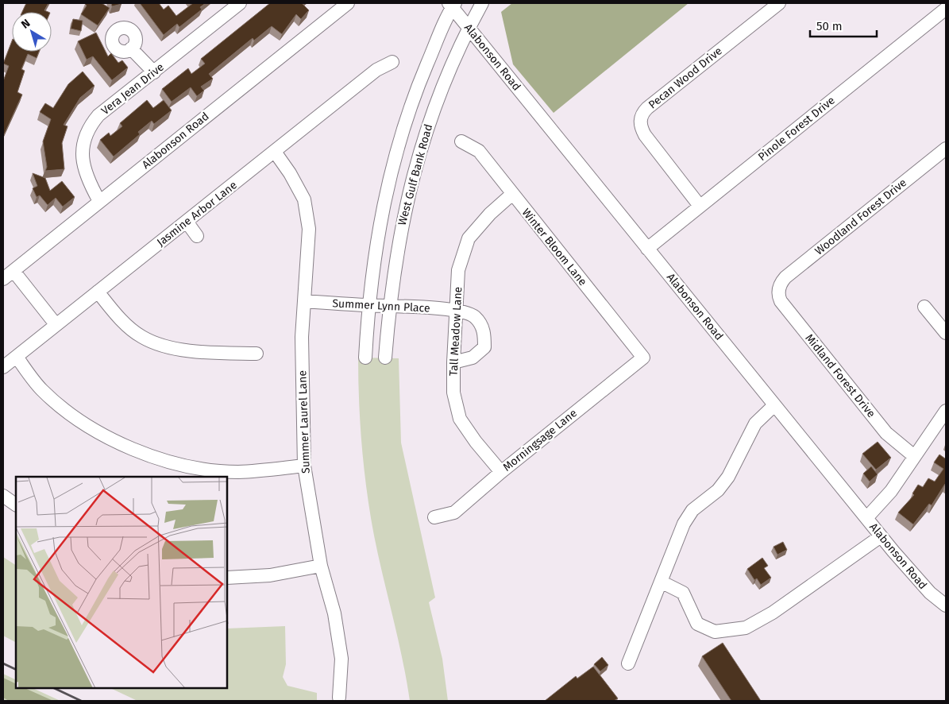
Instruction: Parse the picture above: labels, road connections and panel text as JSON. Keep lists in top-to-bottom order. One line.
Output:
{"streets":{"street":["Alabonson Road","Pecan Wood Drive","Vera Jean Drive","Pinole Forest Drive","West Gulf Bank Road","Jasmine Arbor Lane","Woodland Forest Drive","Winter Bloom Lane","Summer Lynn Place","Tall Meadow Lane","Midland Forest Drive","Summer Laurel Lane","Morningsage Lane"]},"crossings":[["Alabonson Road","Vera Jean Drive"],["Alabonson Road","Pinole Forest Drive"],["Alabonson Road","West Gulf Bank Road"],["Pecan Wood Drive","Pinole Forest Drive"],["West Gulf Bank Road","Summer Lynn Place"],["Jasmine Arbor Lane","Summer Laurel Lane"],["Woodland Forest Drive","Midland Forest Drive"],["Winter Bloom Lane","Tall Meadow Lane"],["Winter Bloom Lane","Morningsage Lane"],["Summer Lynn Place","Tall Meadow Lane"],["Summer Lynn Place","Summer Laurel Lane"],["Tall Meadow Lane","Morningsage Lane"]],"scale_bar":"50 m","north":"top left"}
